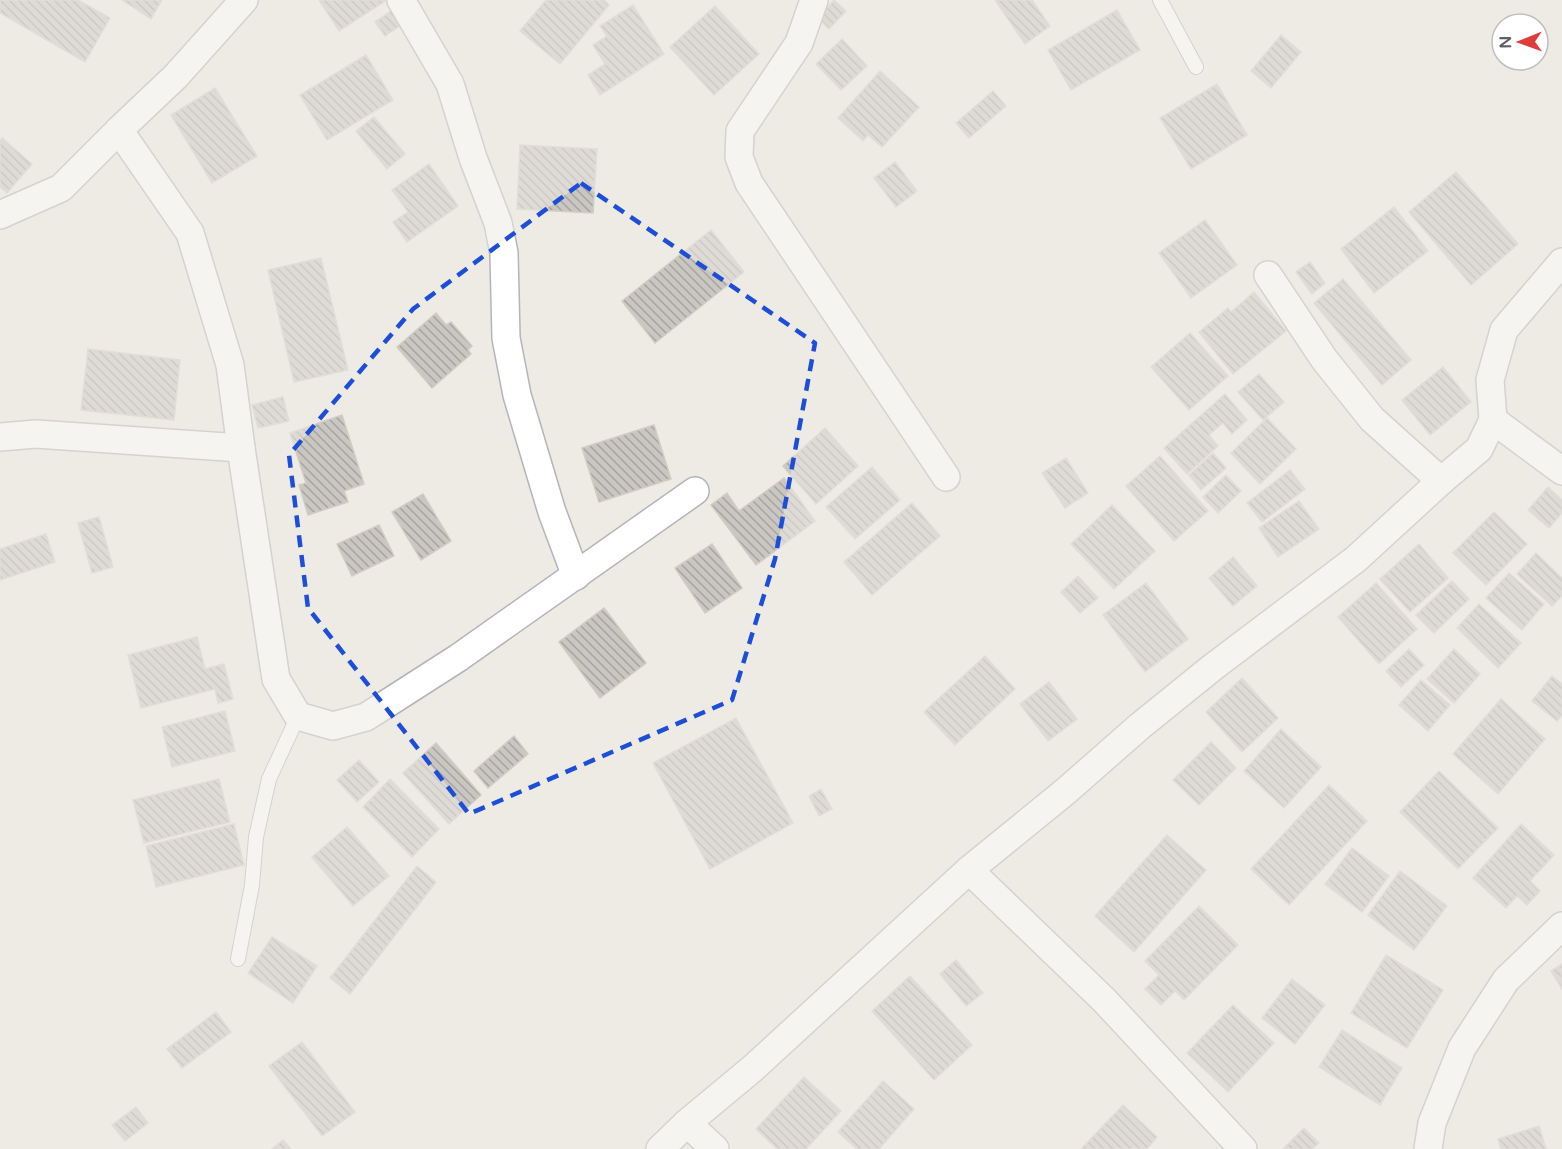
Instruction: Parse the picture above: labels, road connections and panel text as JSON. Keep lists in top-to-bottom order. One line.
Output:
{"north":"left"}
